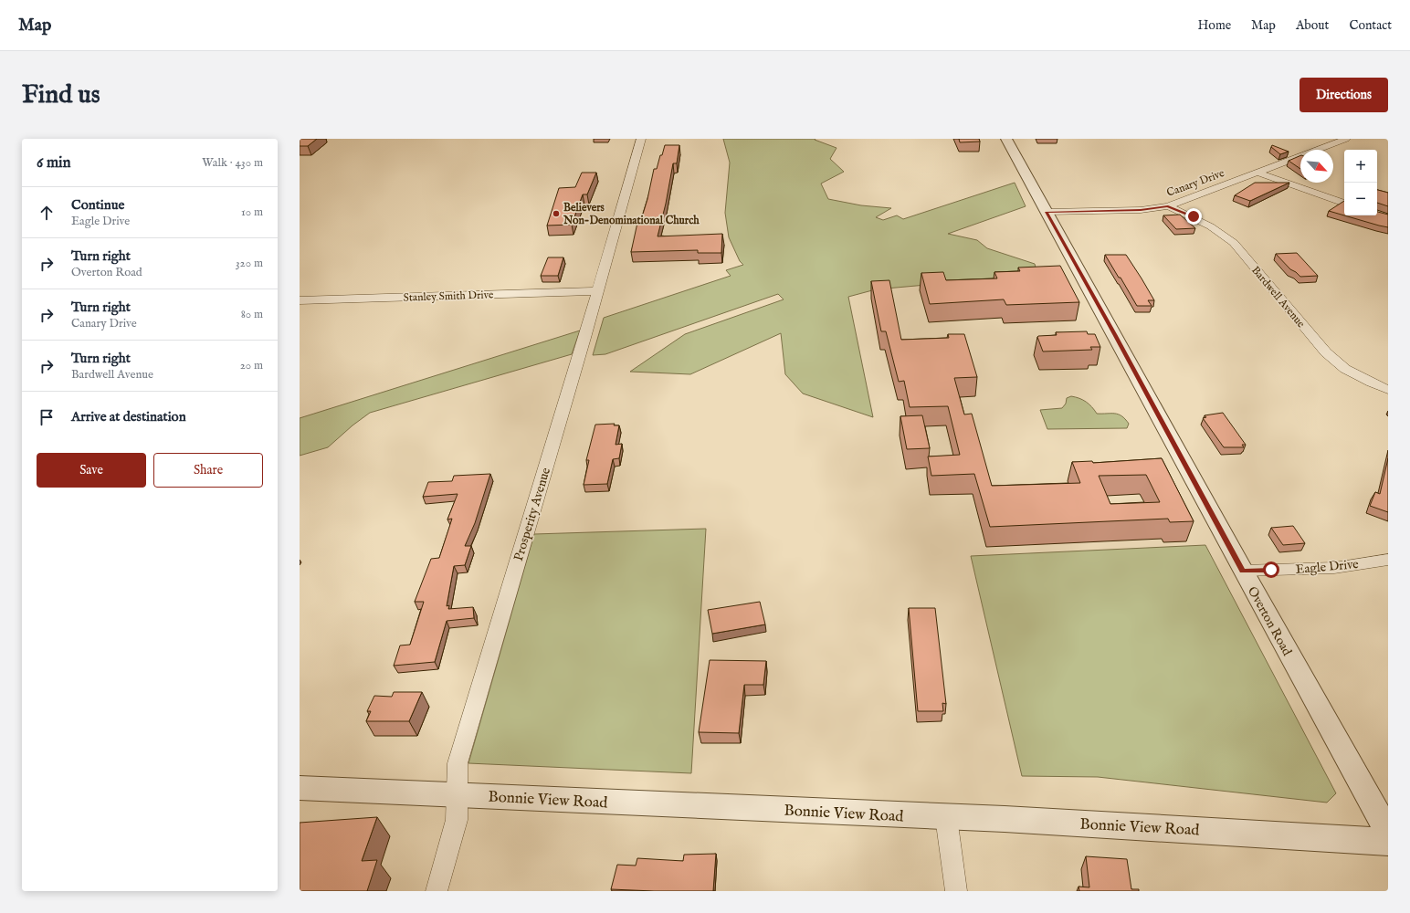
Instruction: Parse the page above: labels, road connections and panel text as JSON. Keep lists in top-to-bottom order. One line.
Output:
{"streets":{"street":["Canary Drive","Stanley Smith Drive","Bardwell Avenue","Prosperity Avenue","Eagle Drive","Overton Road","Bonnie View Road"]},"crossings":[["Canary Drive","Bardwell Avenue"],["Canary Drive","Overton Road"],["Stanley Smith Drive","Prosperity Avenue"],["Prosperity Avenue","Bonnie View Road"],["Eagle Drive","Overton Road"]],"places":["Believers Non-Denominational Church"],"north":"bottom right","page":{"header":"Map","nav":["Home","Map","About","Contact"],"buttons":["Directions",["Save","Share"]],"title":"Find us","heading":["6 min","Walk · 430 m"],"map_buttons":["+","−"],"list":[["Continue","Eagle Drive","10 m"],["Turn right","Overton Road","320 m"],["Turn right","Canary Drive","80 m"],["Turn right","Bardwell Avenue","20 m"],"Arrive at destination"]}}
